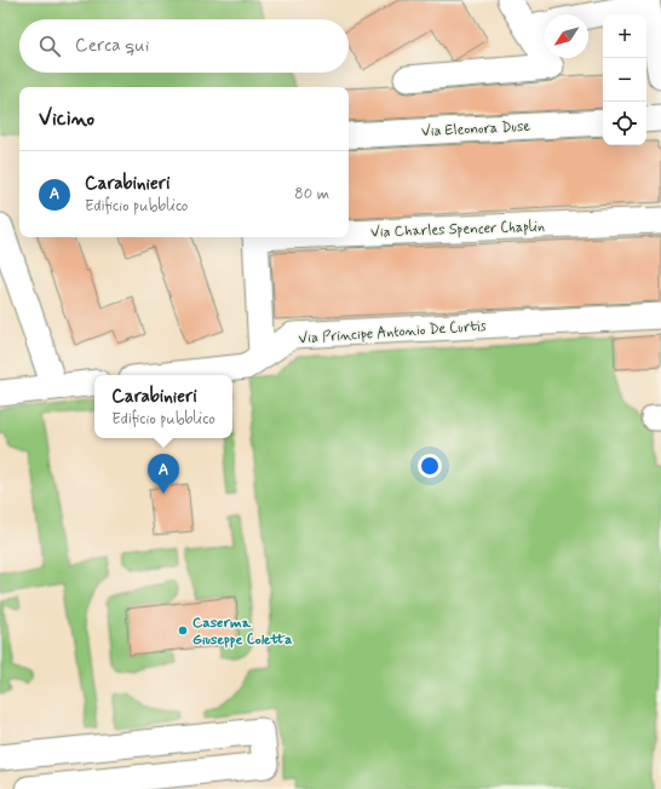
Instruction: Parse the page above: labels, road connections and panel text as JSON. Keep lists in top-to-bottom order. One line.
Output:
{"streets":{"street":["Via Eleonora Duse","Via Charles Spencer Chaplin","Via Principe Antonio De Curtis"]},"places":["Caserma Giuseppe Coletta"],"north":"bottom left","page":{"map_buttons":["+","−"],"search":"Cerca qui","heading":"Vicino","list":[{"mark":"A","name":"Carabinieri","note":"Edificio pubblico","value":"80 m"}],"popup":["Carabinieri","Edificio pubblico"],"pins":"A"}}
